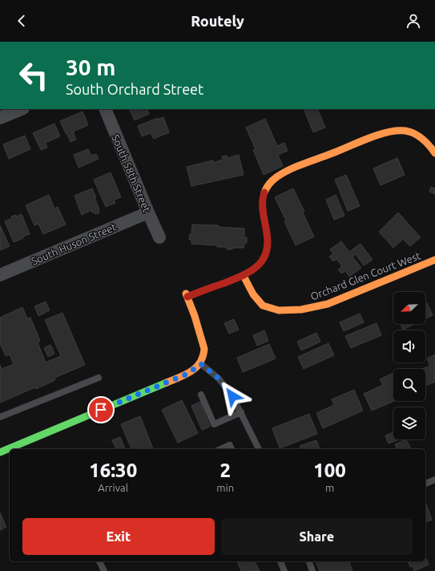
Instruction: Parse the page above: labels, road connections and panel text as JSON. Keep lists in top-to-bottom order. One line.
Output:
{"streets":{"street":["South 58th Street","South Huson Street","Orchard Glen Court West"]},"crossings":[["South 58th Street","South Huson Street"]],"north":"bottom left","page":{"header":"Routely","turn":["30 m","South Orchard Street"],"eta":["16:30","Arrival","2","min","100","m"],"buttons":["Exit","Share"]}}
